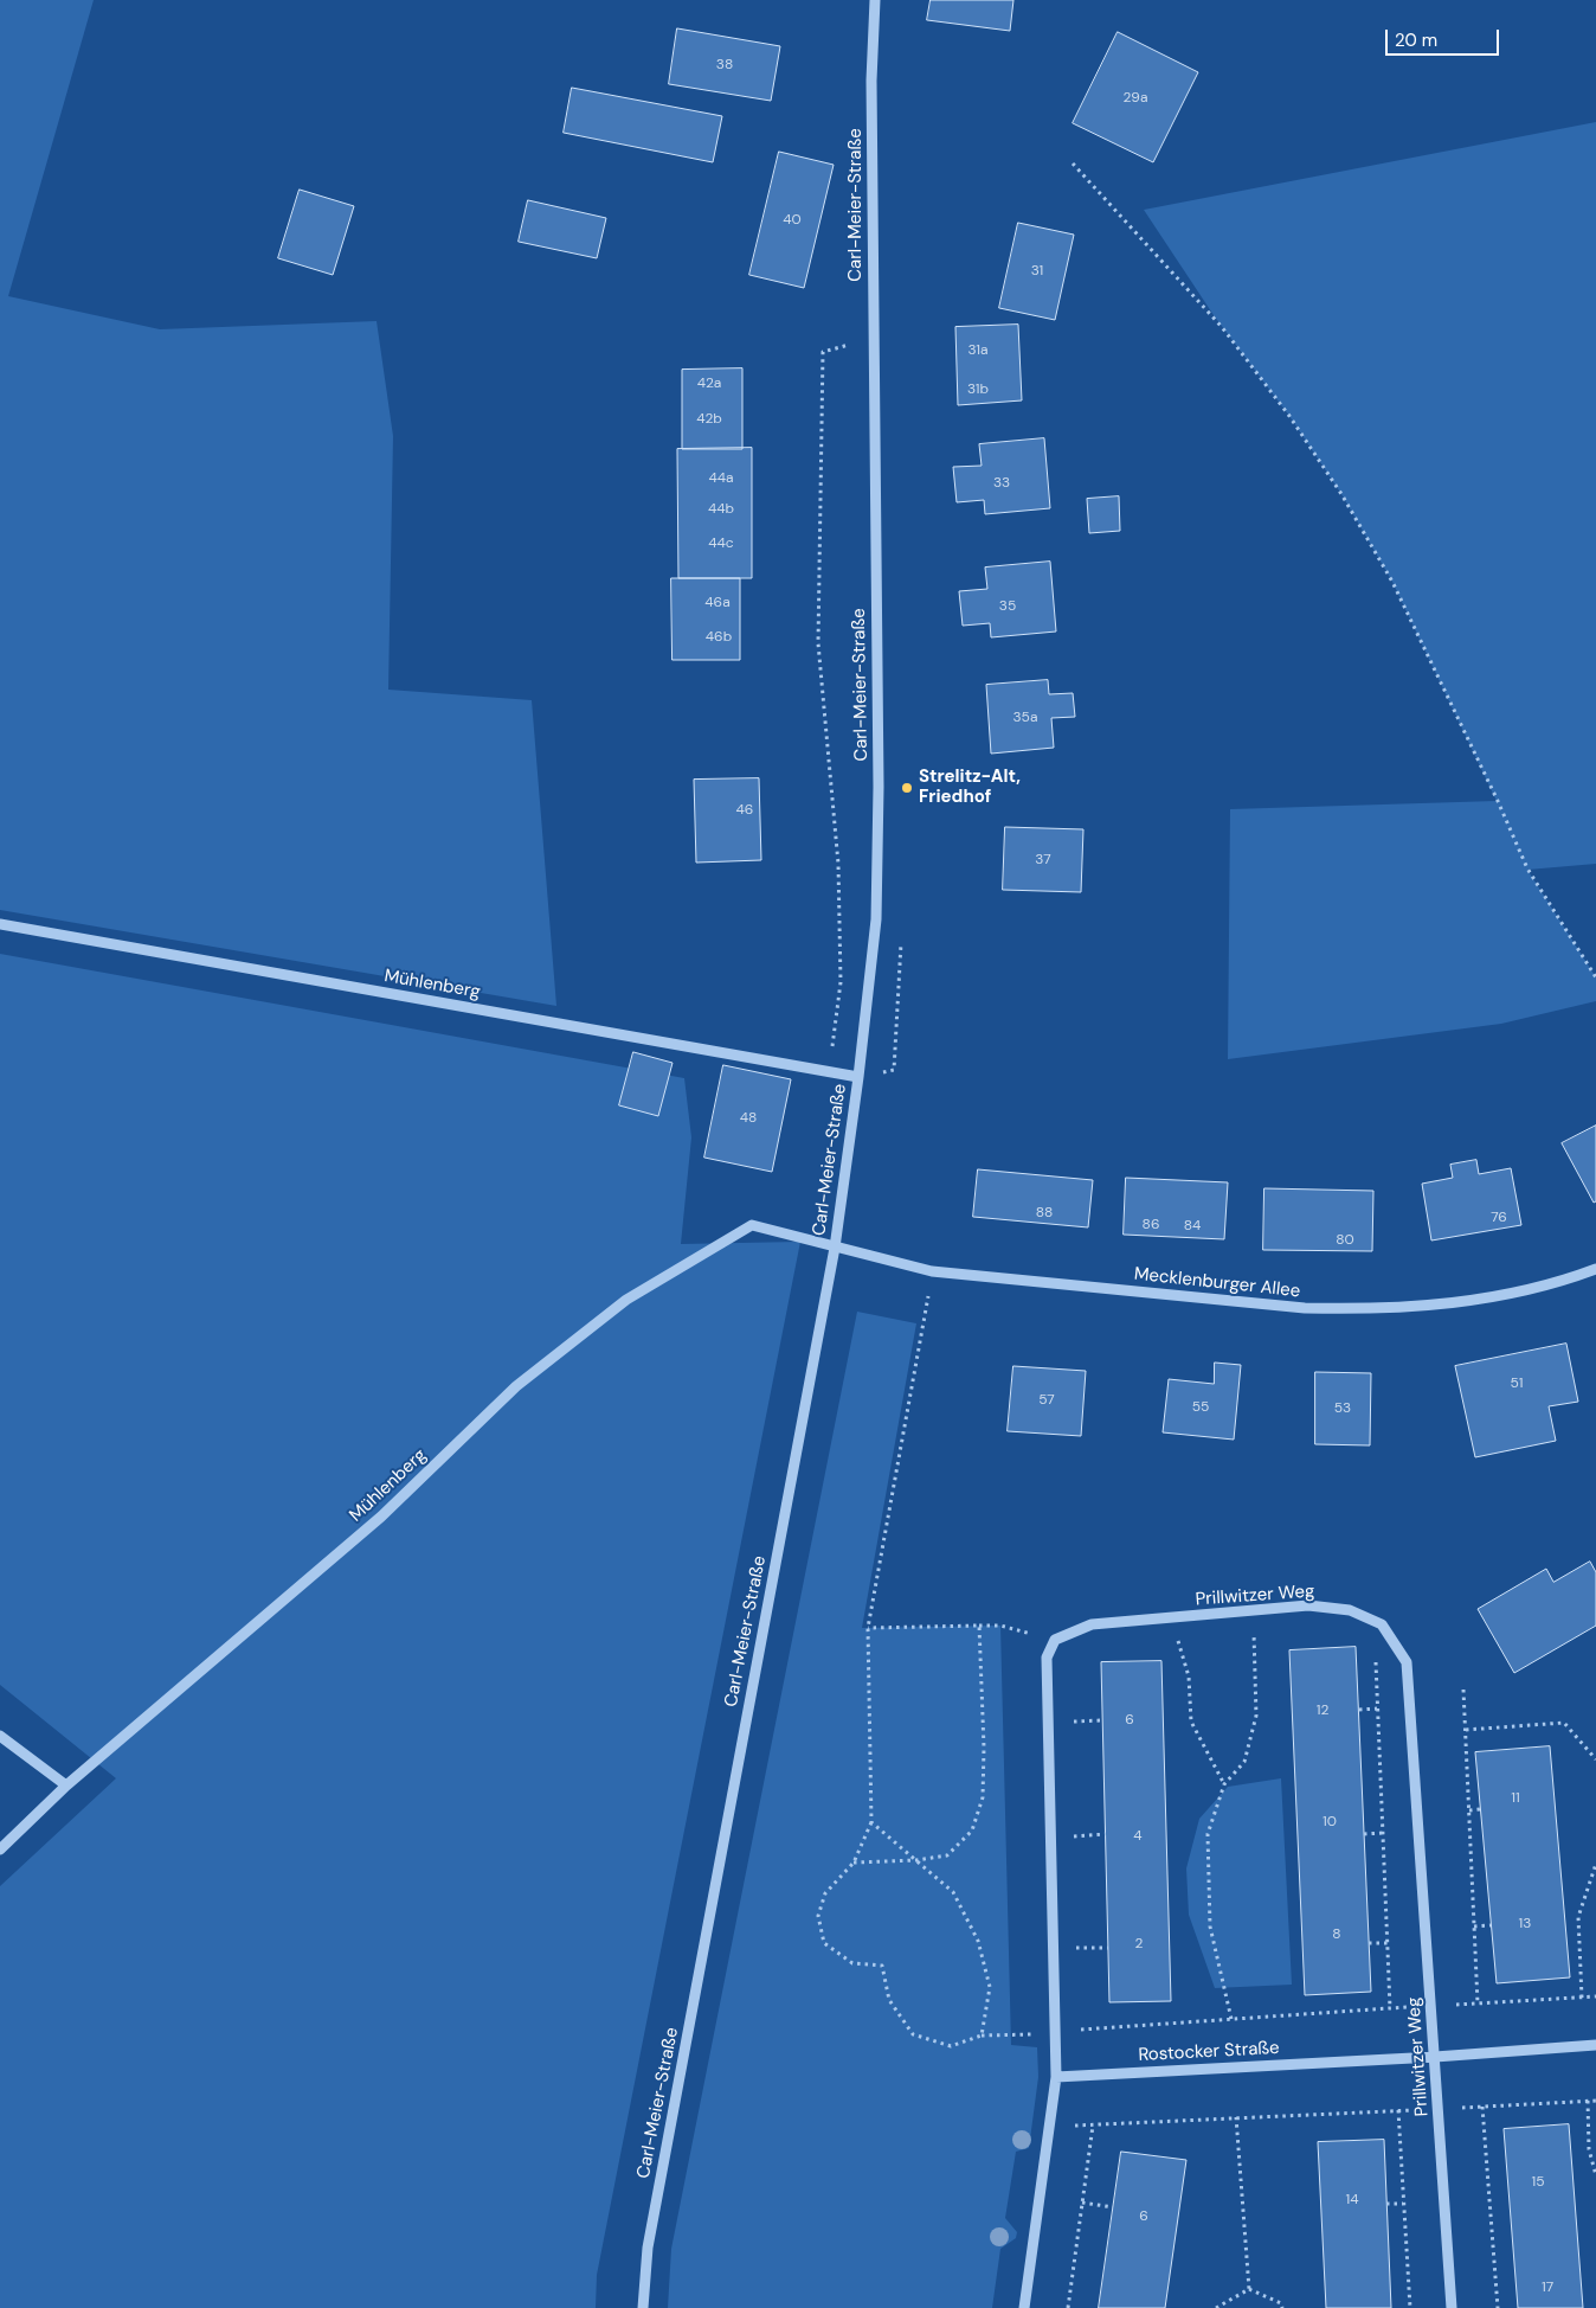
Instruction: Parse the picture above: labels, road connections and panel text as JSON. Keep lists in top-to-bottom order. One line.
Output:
{"streets":{"street":["Carl-Meier-Straße","Mühlenberg","Mecklenburger Allee","Prillwitzer Weg","Rostocker Straße"]},"crossings":[["Carl-Meier-Straße","Mühlenberg"],["Carl-Meier-Straße","Mecklenburger Allee"],["Mühlenberg","Mecklenburger Allee"],["Prillwitzer Weg","Rostocker Straße"]],"places":["Strelitz-Alt, Friedhof"],"house_numbers":["38","29a","40","31","31a","42a","31b","42b","44a","33","44b","44c","46a","35","46b","35a","46","37","48","88","76","86","84","80","51","57","55","53","12","6","11","10","4","13","8","2","15","14","6","17"],"scale_bar":"20 m"}
